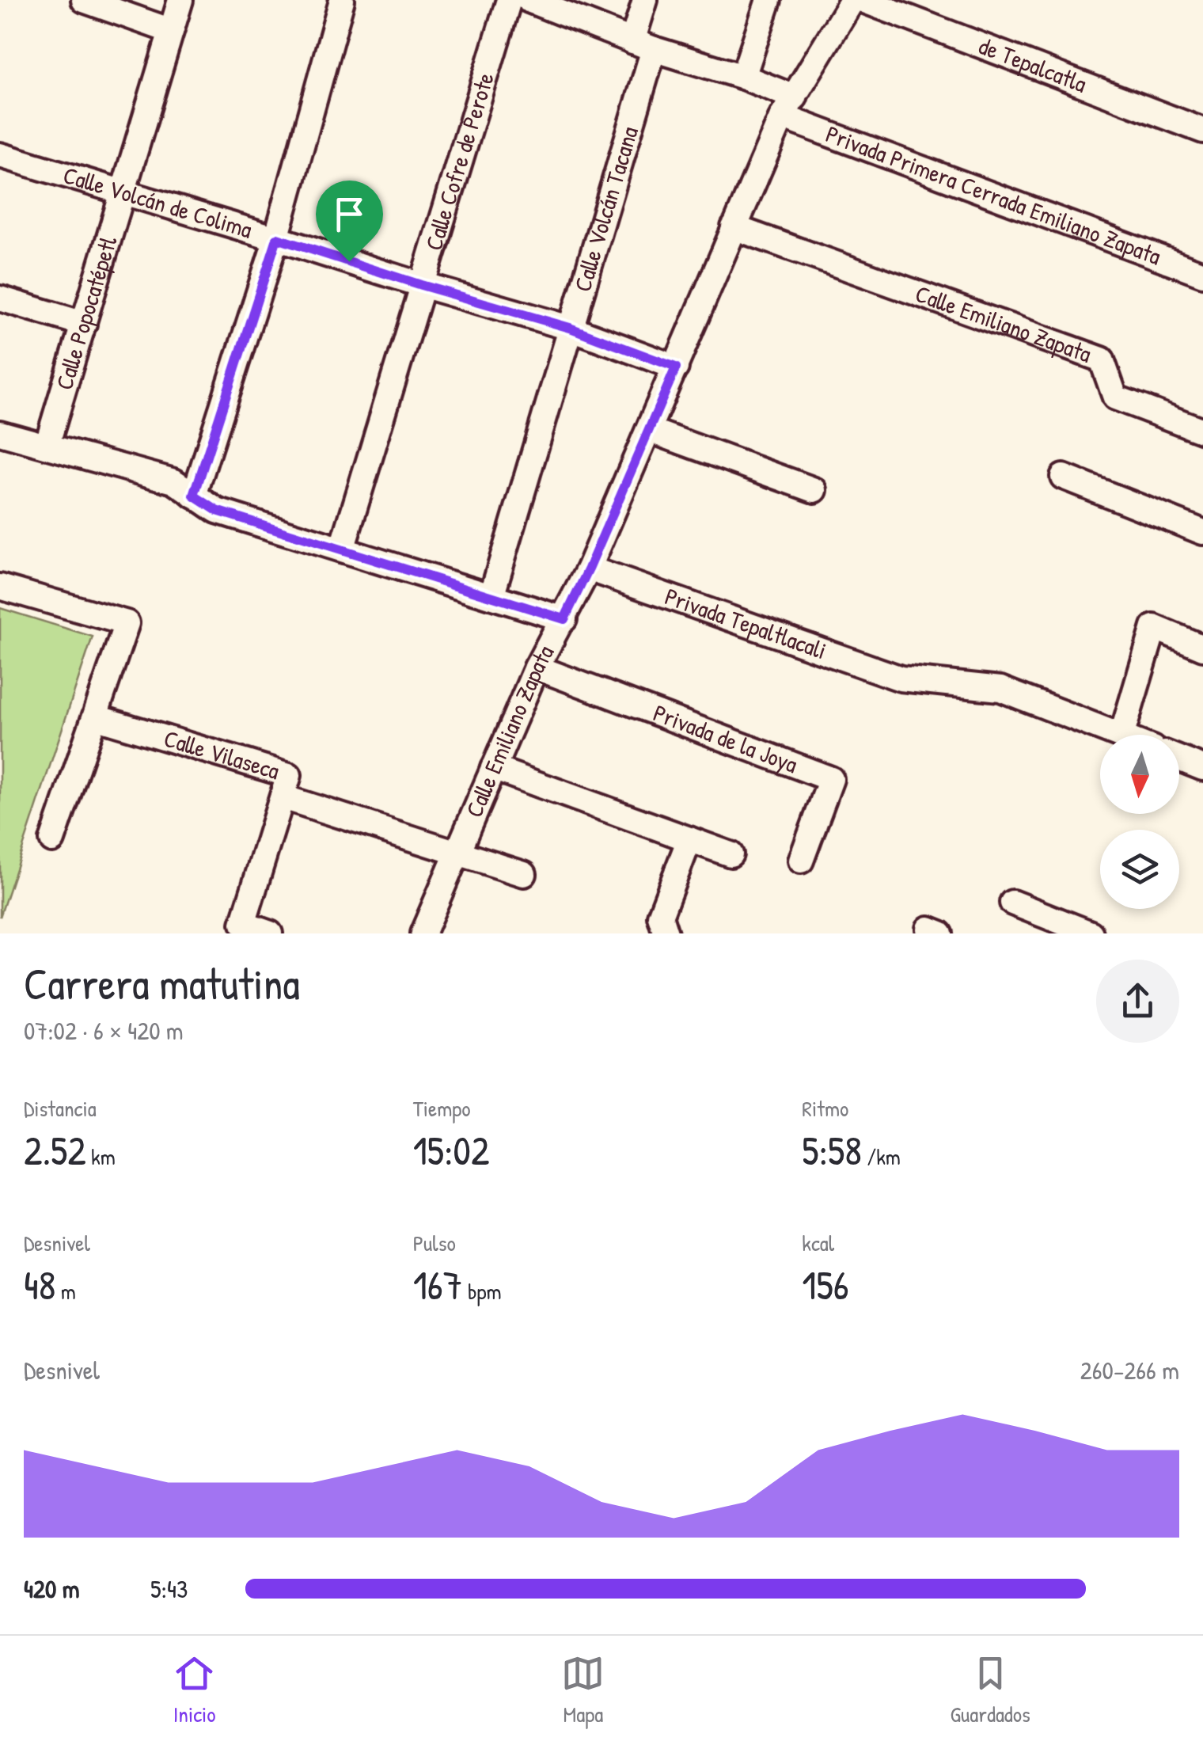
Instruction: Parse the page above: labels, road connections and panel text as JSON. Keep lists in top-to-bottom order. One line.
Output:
{"streets":{"street":["de Tepalcatla","Calle Cofre de Perote","Privada Primera Cerrada Emiliano Zapata","Calle Volcán de Colima","Calle Volcán Tacana","Calle Popocatépetl","Calle Emiliano Zapata","Privada Tepaltlacali","Privada de la Joya","Calle Vilaseca"]},"crossings":[["Calle Cofre de Perote","Calle Volcán de Colima"],["Privada Primera Cerrada Emiliano Zapata","Calle Volcán Tacana"],["Privada Primera Cerrada Emiliano Zapata","Calle Emiliano Zapata"],["Calle Volcán de Colima","Calle Volcán Tacana"],["Calle Volcán de Colima","Calle Popocatépetl"],["Calle Volcán de Colima","Calle Emiliano Zapata"],["Calle Emiliano Zapata","Privada Tepaltlacali"],["Calle Emiliano Zapata","Privada de la Joya"],["Calle Emiliano Zapata","Calle Vilaseca"]],"north":"bottom","page":{"heading":["Carrera matutina","07:02 · 6 × 420 m"],"stats":[["Distancia","2.52 km"],["Tiempo","15:02"],["Ritmo","5:58 /km"],["Desnivel","48 m"],["Pulso","167 bpm"],["kcal","156"]],"chart":["Desnivel","260–266 m"],"list":[{"name":"420 m","note":"5:43"}],"tabs":["Inicio","Mapa","Guardados"]}}
